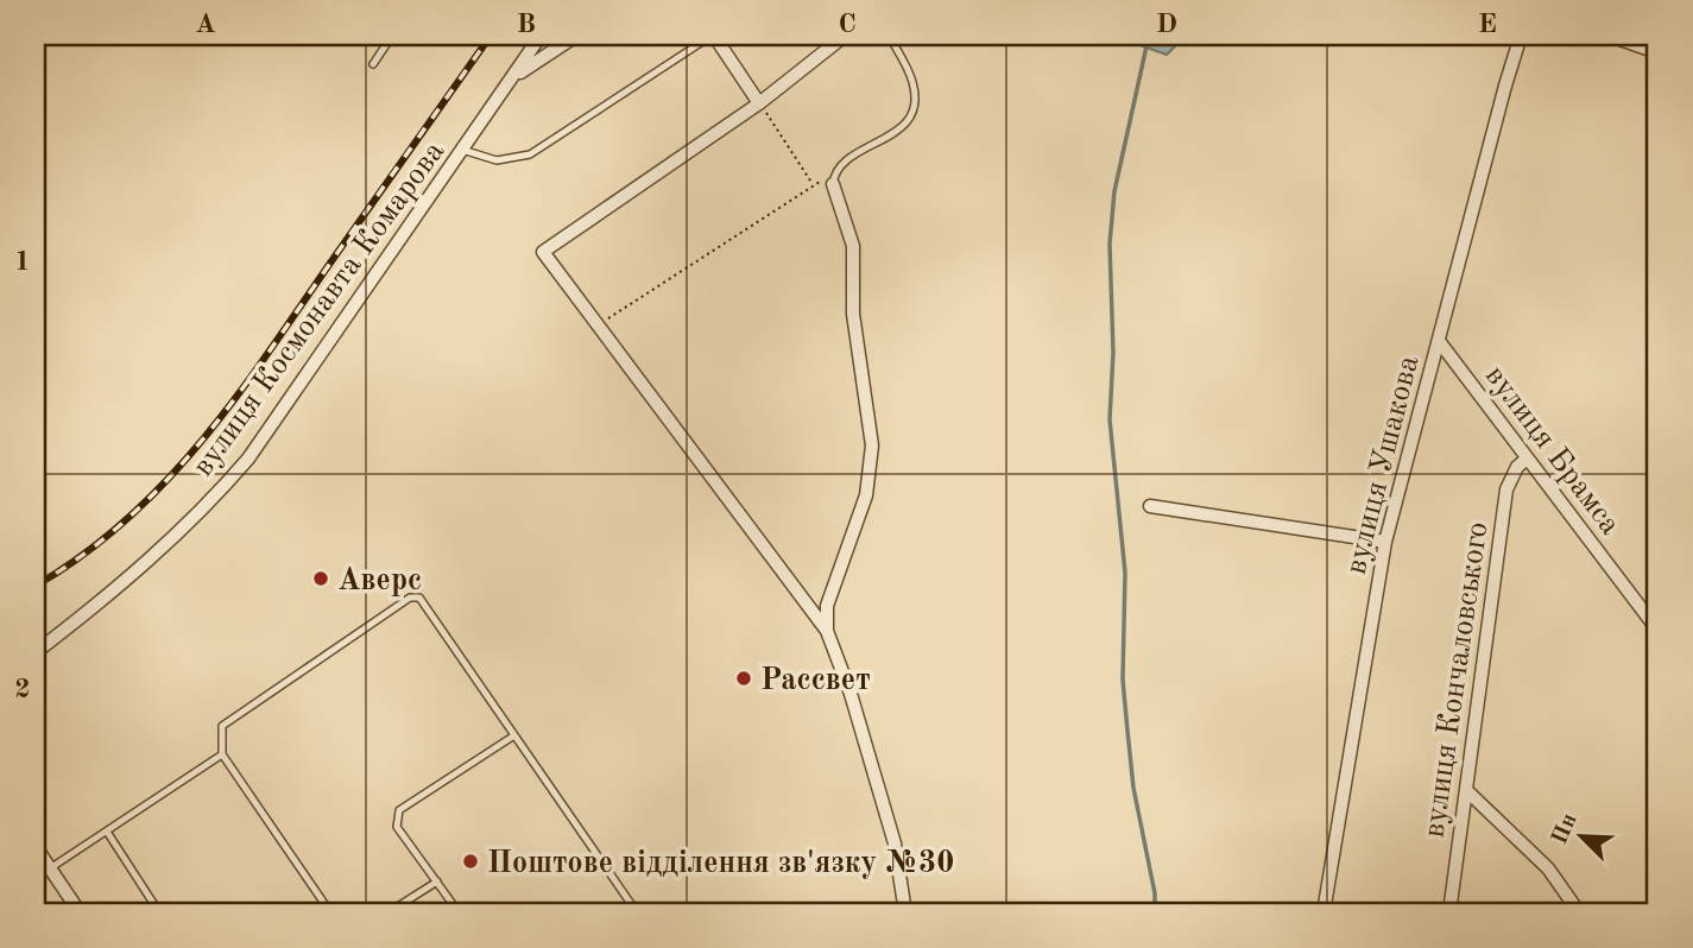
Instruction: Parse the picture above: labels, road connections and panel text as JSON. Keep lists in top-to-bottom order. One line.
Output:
{"streets":{"street":["вулиця Космонавта Комарова","вулиця Брамса","вулиця Ушакова","вулиця Кончаловського"]},"crossings":[["вулиця Брамса","вулиця Ушакова"],["вулиця Брамса","вулиця Кончаловського"]],"places":["Аверс","Рассвет","Поштове відділення зв'язку №30"],"north":"top left","grid":{"columns":["A","B","C","D","E"],"rows":["1","2"]}}
